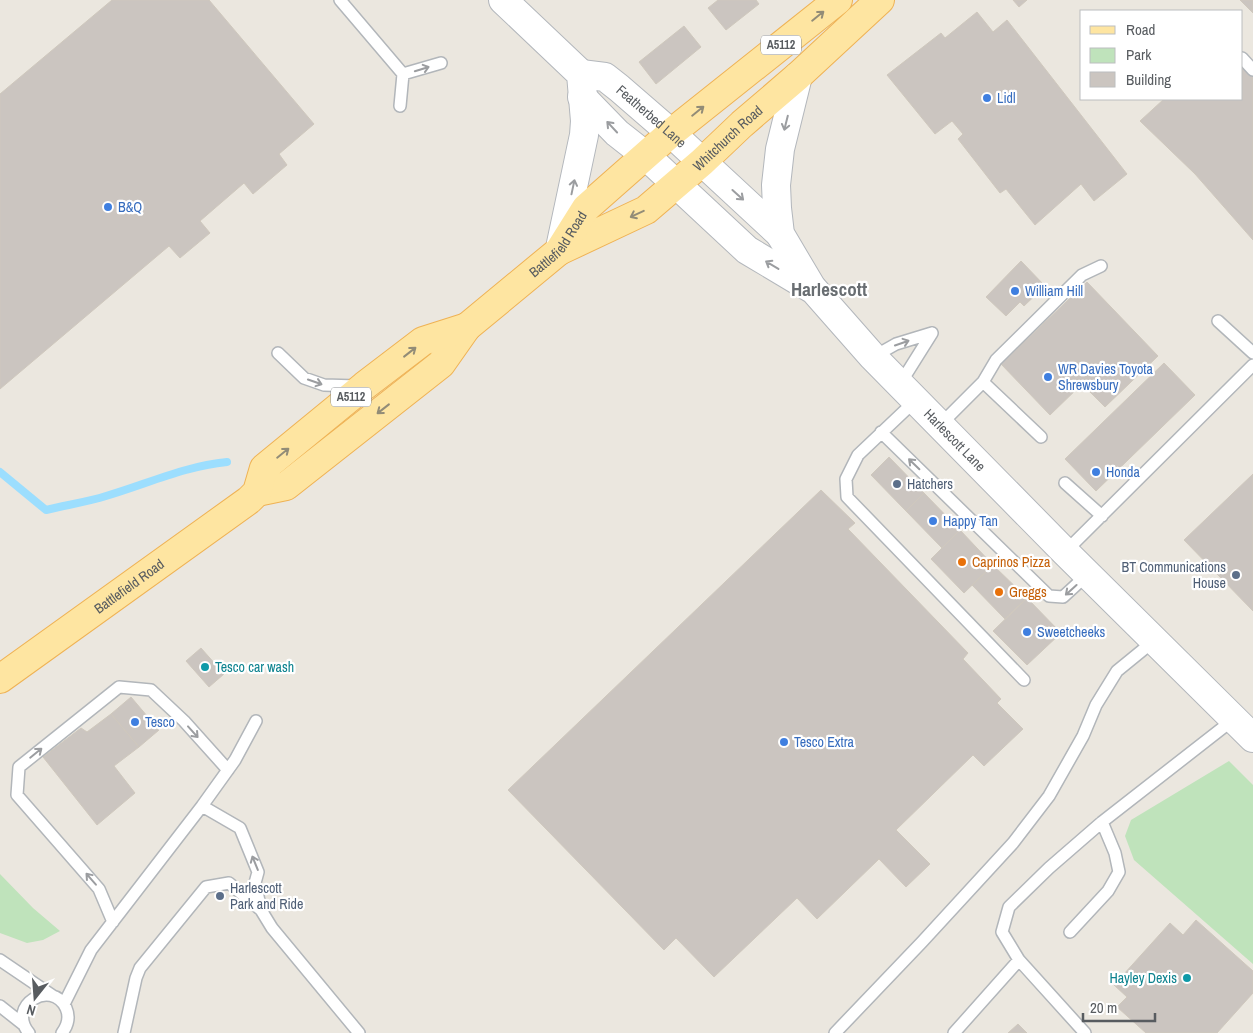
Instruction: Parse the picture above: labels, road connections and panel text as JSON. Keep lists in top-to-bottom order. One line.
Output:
{"streets":{"main road":["A5112","Whitchurch Road","Battlefield Road"],"street":["Featherbed Lane","Harlescott Lane"]},"crossings":[["A5112","Featherbed Lane"],["A5112","Battlefield Road"],["A5112","Harlescott Lane"],["Featherbed Lane","Whitchurch Road"],["Whitchurch Road","Battlefield Road"],["Whitchurch Road","Harlescott Lane"],["Battlefield Road","Harlescott Lane"]],"one_way":["Featherbed Lane"],"districts":["Harlescott"],"places":["Lidl","B&Q","William Hill","WR Davies Toyota Shrewsbury","Honda","Hatchers","Happy Tan","Caprinos Pizza","BT Communications House","Greggs","Sweetcheeks","Tesco car wash","Tesco","Tesco Extra","Harlescott Park and Ride","Hayley Dexis"],"legend":["Road","Park","Building"],"scale_bar":"20 m","north":"bottom"}
